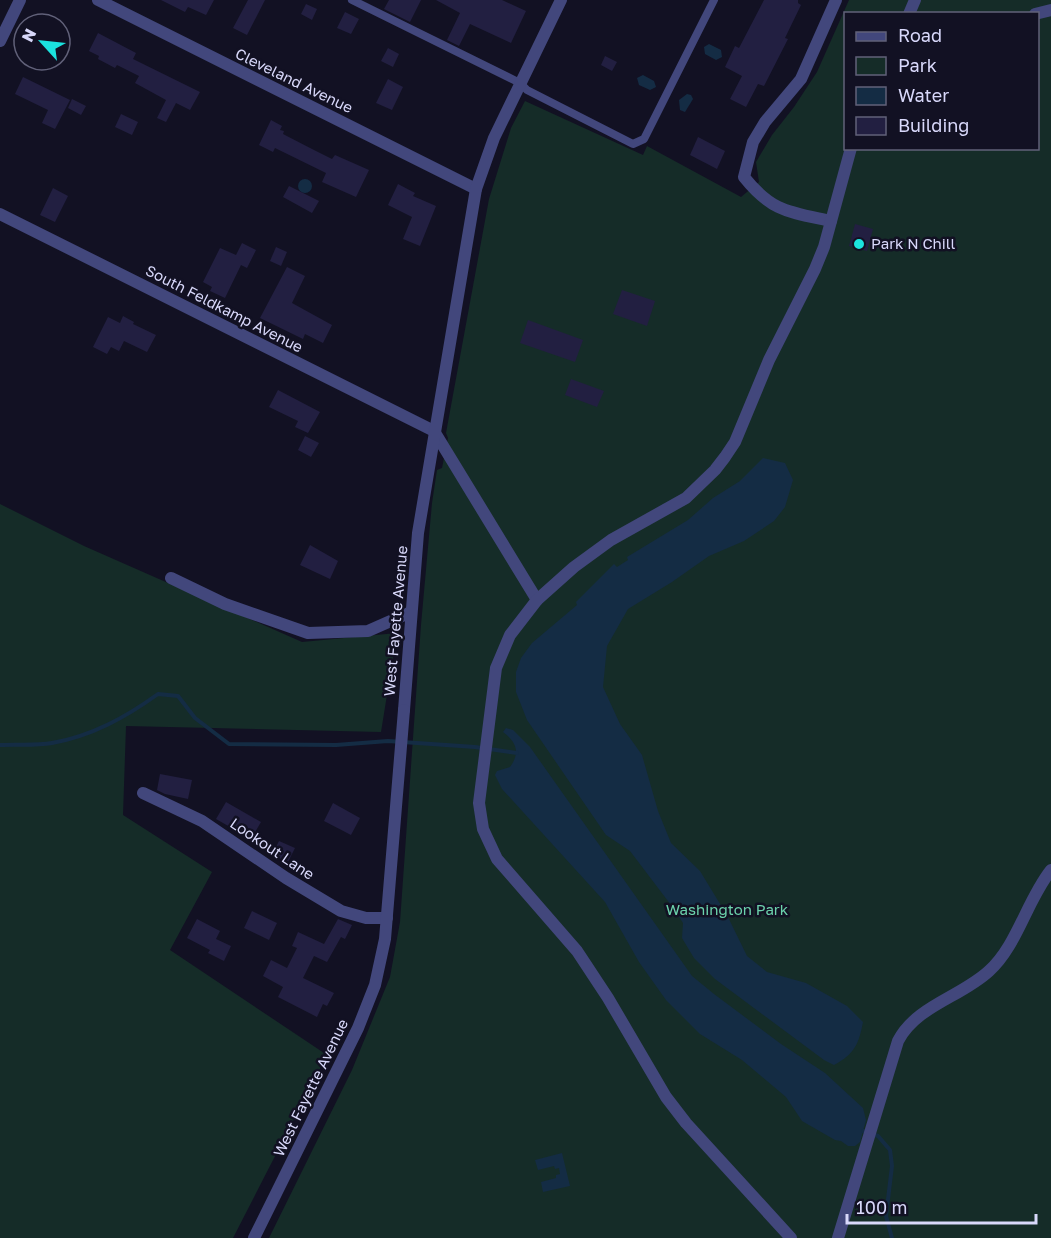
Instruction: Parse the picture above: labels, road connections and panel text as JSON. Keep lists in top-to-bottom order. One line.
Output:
{"streets":{"street":["Cleveland Avenue","South Feldkamp Avenue","West Fayette Avenue","Lookout Lane"]},"crossings":[["Cleveland Avenue","West Fayette Avenue"],["South Feldkamp Avenue","West Fayette Avenue"],["West Fayette Avenue","Lookout Lane"]],"parks":["Washington Park"],"places":["Park N Chill"],"legend":["Road","Park","Water","Building"],"scale_bar":"100 m","north":"top left"}
